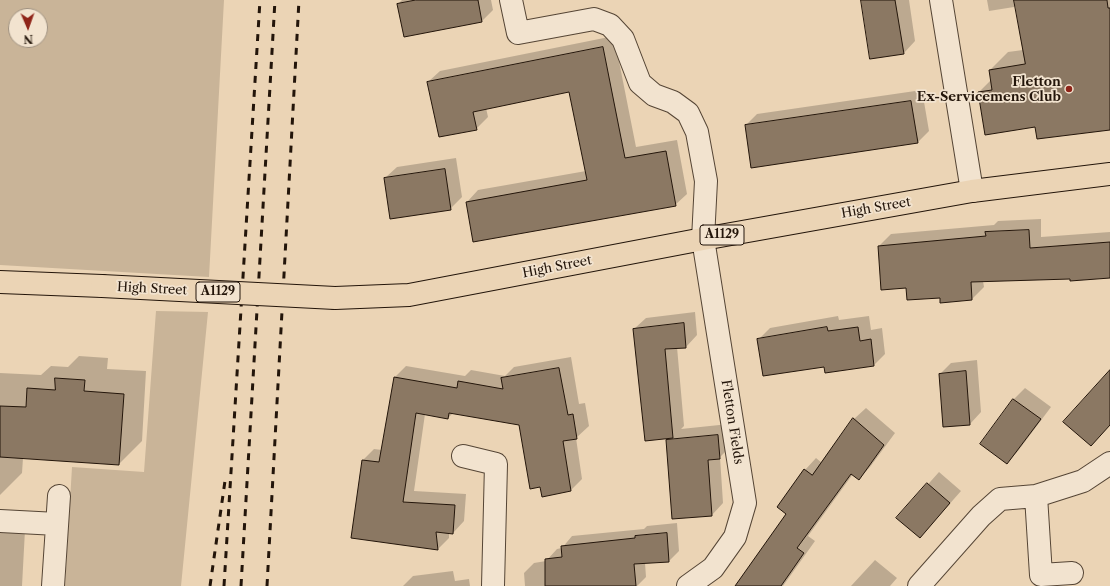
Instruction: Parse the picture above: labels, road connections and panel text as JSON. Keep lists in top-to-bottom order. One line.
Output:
{"streets":{"main road":["High Street","A1129"],"street":["Fletton Fields"]},"crossings":[["High Street","Fletton Fields"]],"places":["Fletton Ex-Servicemens Club"],"north":"bottom"}
